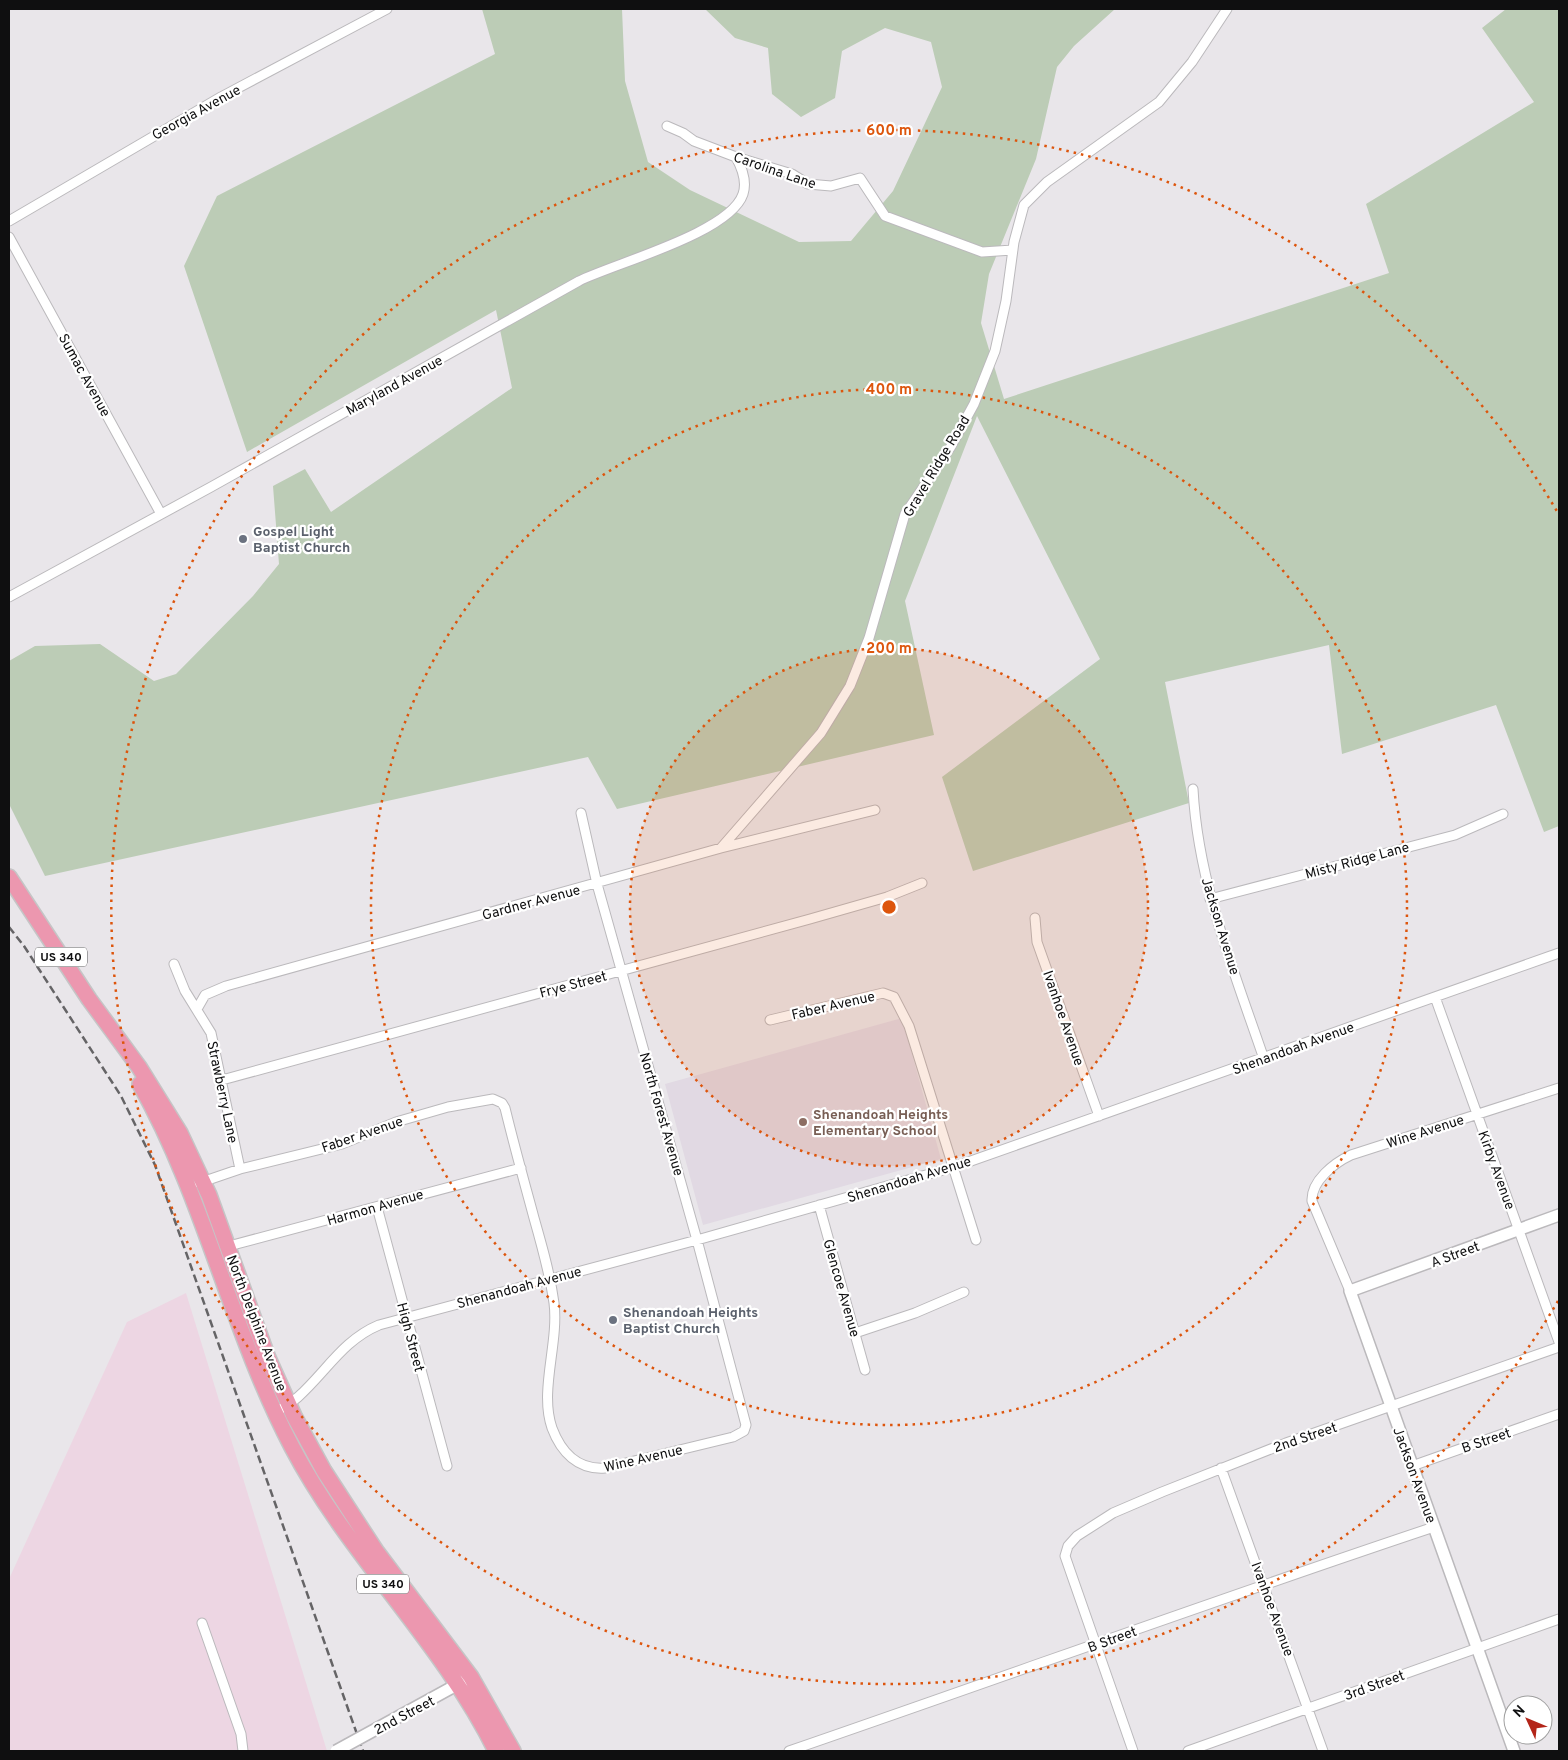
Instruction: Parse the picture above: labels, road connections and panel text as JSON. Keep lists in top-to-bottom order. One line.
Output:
{"streets":{"main road":["US 340","North Delphine Avenue"],"street":["Georgia Avenue","Carolina Lane","Sumac Avenue","Maryland Avenue","Gravel Ridge Road","Misty Ridge Lane","Gardner Avenue","Jackson Avenue","Frye Street","Faber Avenue","Ivanhoe Avenue","Shenandoah Avenue","Strawberry Lane","North Forest Avenue","Wine Avenue","Kirby Avenue","Harmon Avenue","A Street","Glencoe Avenue","High Street","2nd Street","B Street","3rd Street"]},"crossings":[["Carolina Lane","Maryland Avenue"],["Carolina Lane","Gravel Ridge Road"],["Sumac Avenue","Maryland Avenue"],["Gravel Ridge Road","Gardner Avenue"],["Misty Ridge Lane","Jackson Avenue"],["Gardner Avenue","Strawberry Lane"],["Gardner Avenue","North Forest Avenue"],["Jackson Avenue","Shenandoah Avenue"],["Jackson Avenue","Wine Avenue"],["Jackson Avenue","A Street"],["Jackson Avenue","2nd Street"],["Jackson Avenue","B Street"],["Jackson Avenue","3rd Street"],["Frye Street","Strawberry Lane"],["Frye Street","North Forest Avenue"],["Faber Avenue","Shenandoah Avenue"],["Faber Avenue","Strawberry Lane"],["Faber Avenue","Harmon Avenue"],["Faber Avenue","North Delphine Avenue"],["Ivanhoe Avenue","Shenandoah Avenue"],["Ivanhoe Avenue","2nd Street"],["Ivanhoe Avenue","B Street"],["Ivanhoe Avenue","3rd Street"],["Shenandoah Avenue","North Forest Avenue"],["Shenandoah Avenue","Wine Avenue"],["Shenandoah Avenue","Kirby Avenue"],["Shenandoah Avenue","Glencoe Avenue"],["Shenandoah Avenue","North Delphine Avenue"],["Shenandoah Avenue","High Street"],["North Forest Avenue","Wine Avenue"],["Wine Avenue","Kirby Avenue"],["Kirby Avenue","A Street"],["Harmon Avenue","North Delphine Avenue"],["Harmon Avenue","High Street"],["North Delphine Avenue","2nd Street"],["2nd Street","B Street"]],"places":["Gospel Light Baptist Church","Shenandoah Heights Elementary School","Shenandoah Heights Baptist Church"],"north":"top left","rings":["600 m","400 m","200 m"]}
